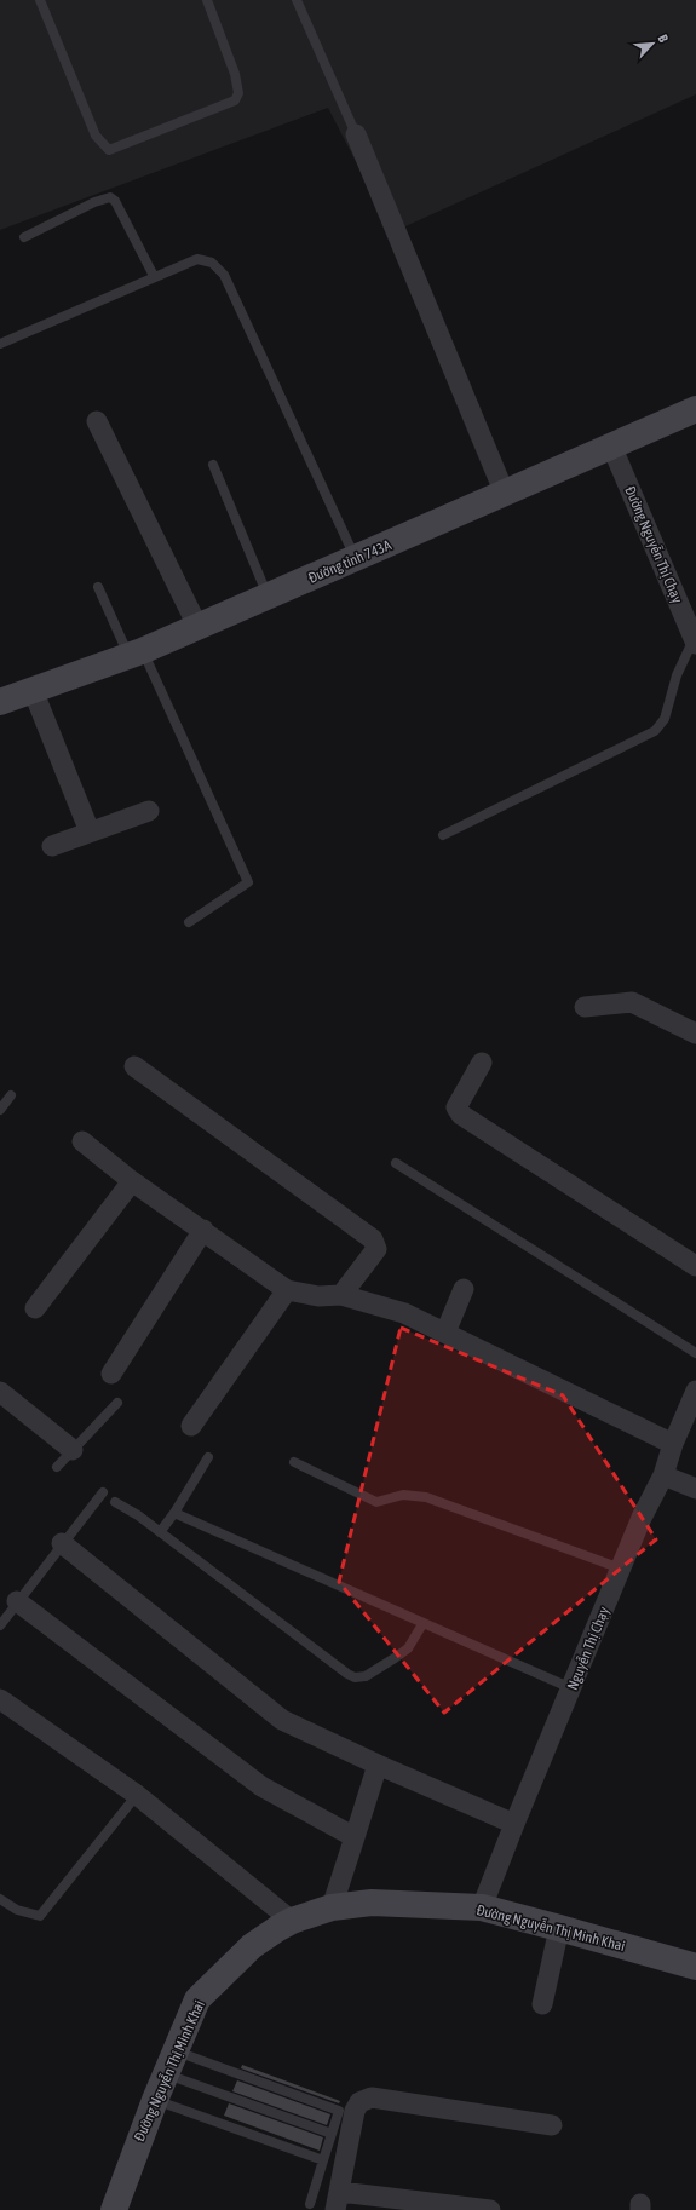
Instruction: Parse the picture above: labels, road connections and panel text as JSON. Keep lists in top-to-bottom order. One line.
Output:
{"streets":{"main road":["Đường tỉnh 743A","Đường Nguyễn Thị Minh Khai"],"street":["Đường Nguyễn Thị Chạy","Nguyễn Thị Chạy"]},"crossings":[["Đường Nguyễn Thị Chạy","Đường tỉnh 743A"],["Nguyễn Thị Chạy","Đường Nguyễn Thị Minh Khai"]],"north":"top right"}
